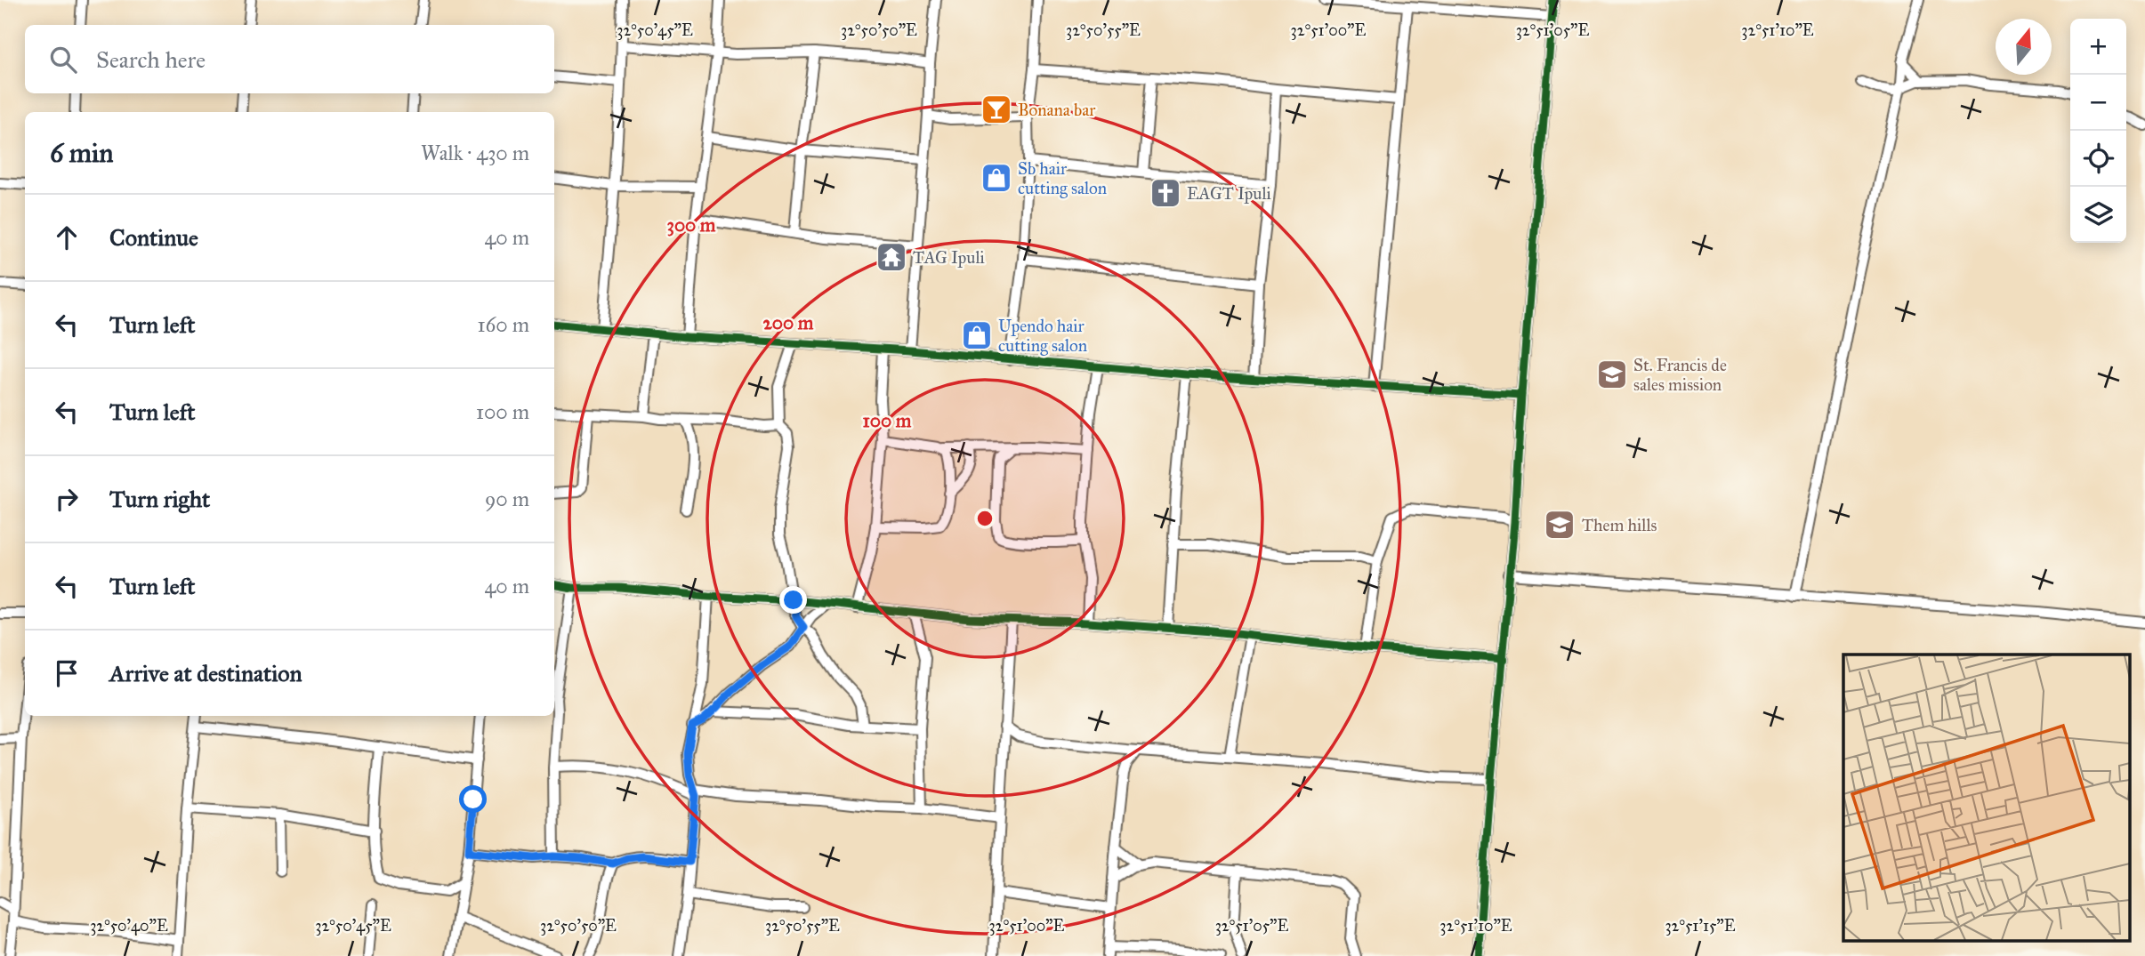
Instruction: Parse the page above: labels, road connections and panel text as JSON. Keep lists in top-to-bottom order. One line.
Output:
{"places":{"bar":["Bonana bar"],"shop":["Sb hair cutting salon","Upendo hair cutting salon"],"church":["EAGT Ipuli"],"temple":["TAG Ipuli"],"school or university":["St. Francis de sales mission","Them hills"]},"north":"top","page":{"map_buttons":["+","−"],"search":"Search here","heading":["6 min","Walk · 430 m"],"list":[["Continue","40 m"],["Turn left","160 m"],["Turn left","100 m"],["Turn right","90 m"],["Turn left","40 m"],"Arrive at destination"]},"coordinates":["32°50'45\"E","32°50'50\"E","32°50'55\"E","32°51'00\"E","32°51'05\"E","32°51'10\"E","32°50'40\"E","32°51'15\"E"],"rings":["300 m","200 m","100 m"]}
